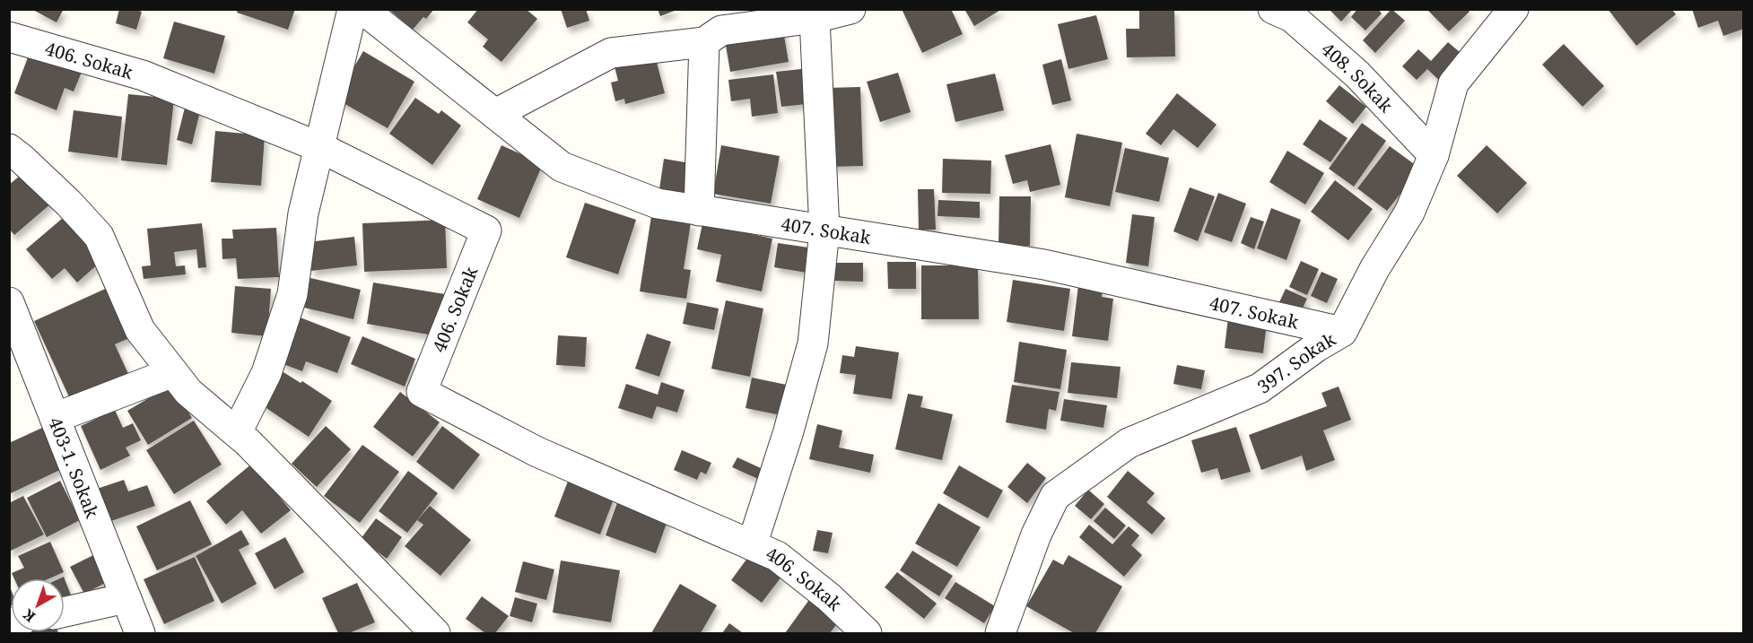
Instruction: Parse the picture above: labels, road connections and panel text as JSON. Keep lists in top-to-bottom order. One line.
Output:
{"streets":{"street":["406. Sokak","408. Sokak","407. Sokak","397. Sokak","403-1. Sokak"]},"crossings":[["408. Sokak","397. Sokak"],["407. Sokak","397. Sokak"]],"north":"bottom left"}
